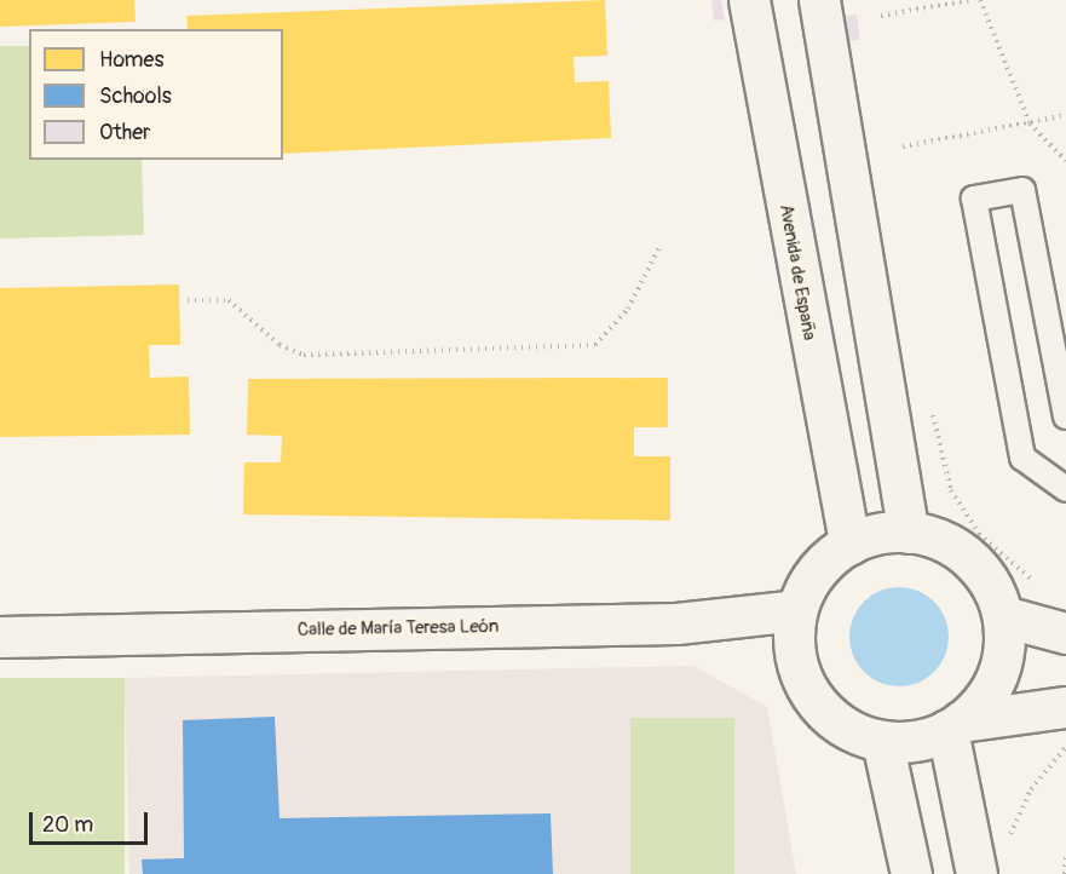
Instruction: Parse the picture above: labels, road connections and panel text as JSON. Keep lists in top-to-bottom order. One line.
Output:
{"streets":{"street":["Avenida de España","Calle de María Teresa León"]},"crossings":[["Avenida de España","Calle de María Teresa León"]],"legend":["Homes","Schools","Other"],"scale_bar":"20 m"}
